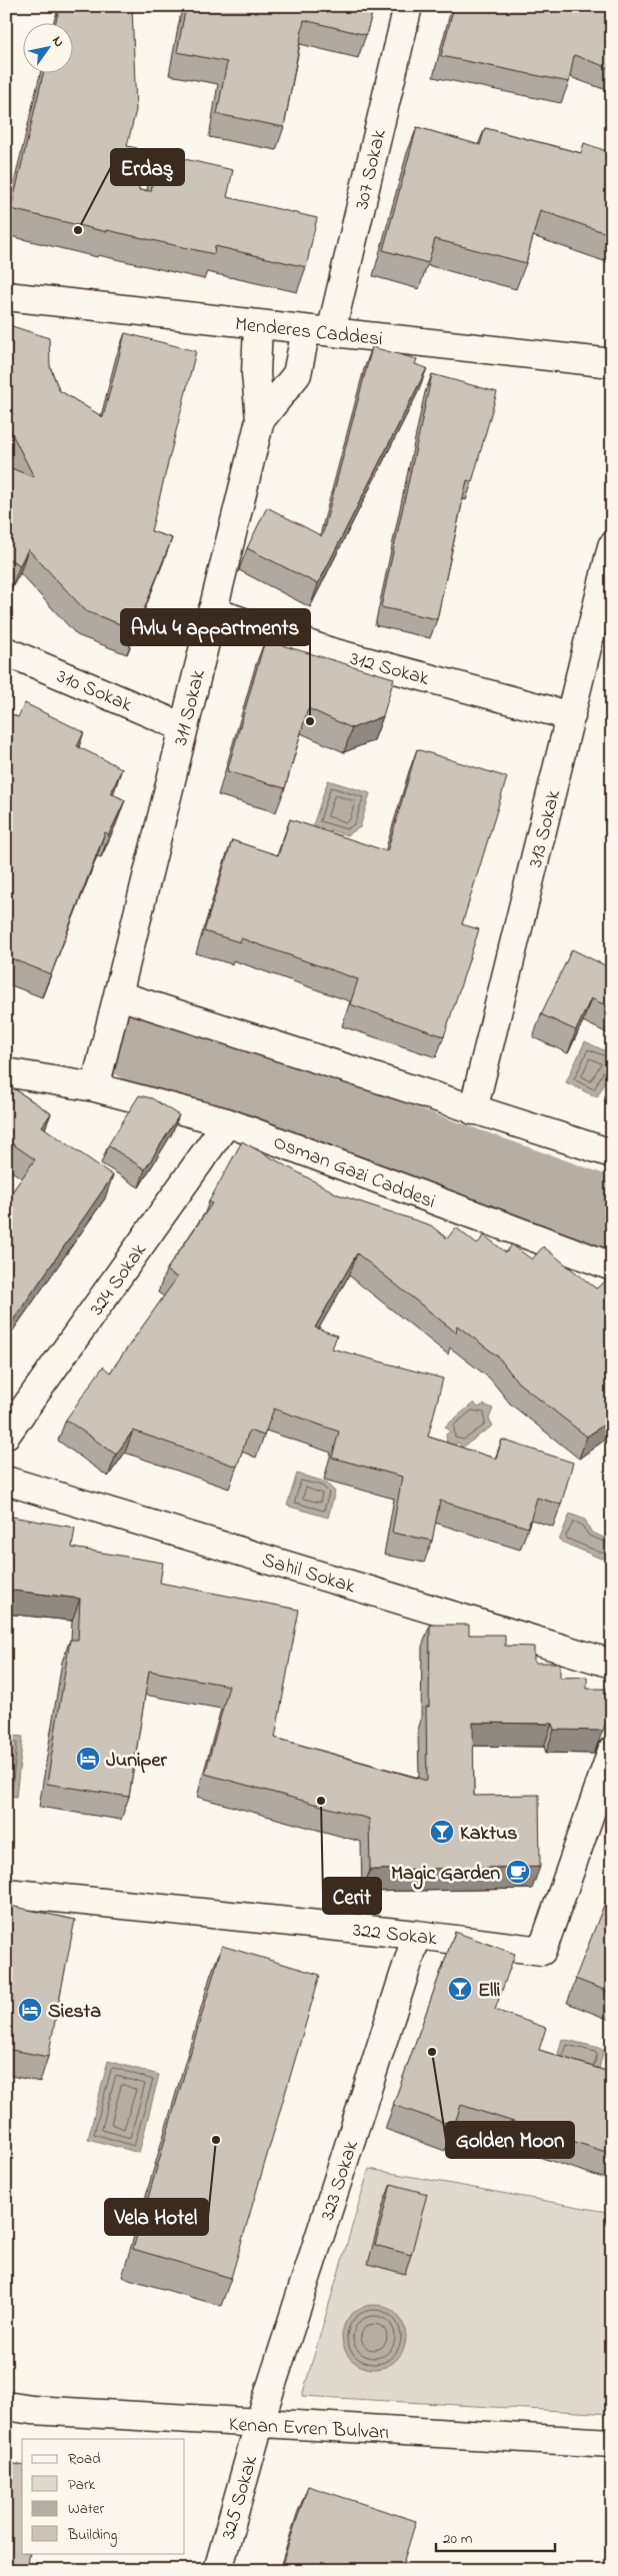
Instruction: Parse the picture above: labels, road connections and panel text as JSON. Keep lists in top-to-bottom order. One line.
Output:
{"streets":{"street":["307 Sokak","Menderes Caddesi","312 Sokak","310 Sokak","311 Sokak","313 Sokak","Osman Gazi Caddesi","324 Sokak","Sahil Sokak","322 Sokak","323 Sokak","Kenan Evren Bulvarı","325 Sokak"]},"crossings":[["307 Sokak","Menderes Caddesi"],["307 Sokak","311 Sokak"],["312 Sokak","311 Sokak"],["312 Sokak","313 Sokak"],["310 Sokak","311 Sokak"],["311 Sokak","Osman Gazi Caddesi"],["Osman Gazi Caddesi","324 Sokak"],["322 Sokak","323 Sokak"],["323 Sokak","Kenan Evren Bulvarı"],["323 Sokak","325 Sokak"],["Kenan Evren Bulvarı","325 Sokak"]],"places":{"other":["Erdaş","Avlu 4 appartments","Cerit","Golden Moon","Vela Hotel"],"hotel":["Juniper","Siesta"],"bar":["Kaktus","Elli"],"cafe":["Magic Garden"]},"legend":["Road","Park","Water","Building"],"scale_bar":"20 m","north":"top right"}
